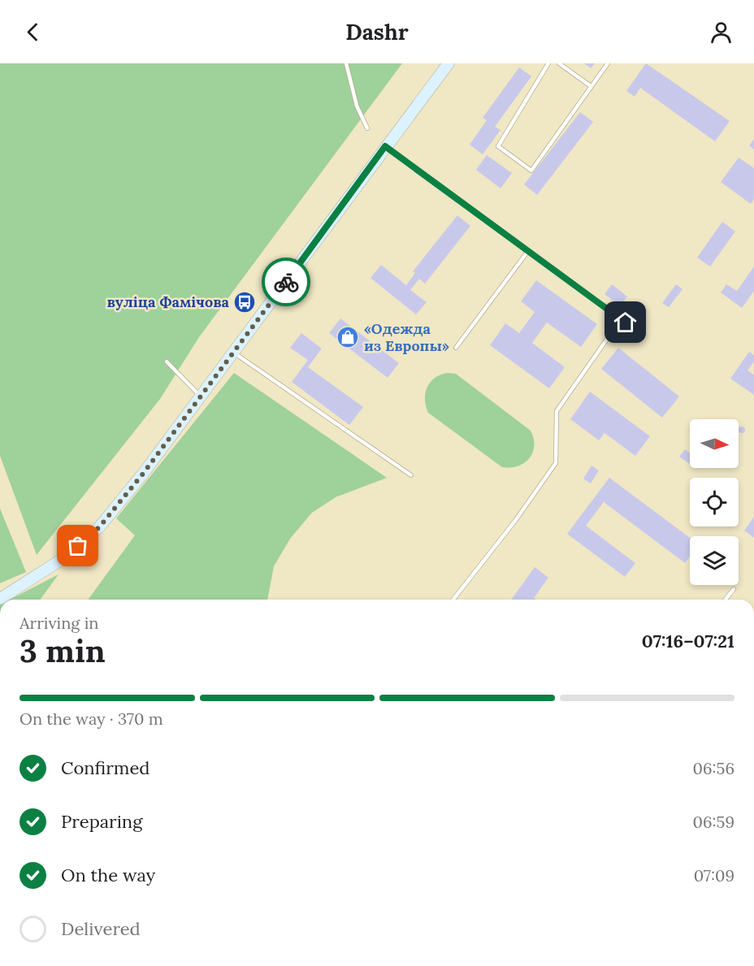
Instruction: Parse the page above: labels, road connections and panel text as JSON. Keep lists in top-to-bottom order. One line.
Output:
{"places":{"bus stop":["вуліца Фамічова"],"shop":["«Одежда из Европы»"]},"north":"right","page":{"header":"Dashr","heading":["3 min","Arriving in","07:16–07:21"],"bar":"On the way · 370 m","list":[["Confirmed","06:56"],["Preparing","06:59"],["On the way","07:09"],"Delivered"]}}
